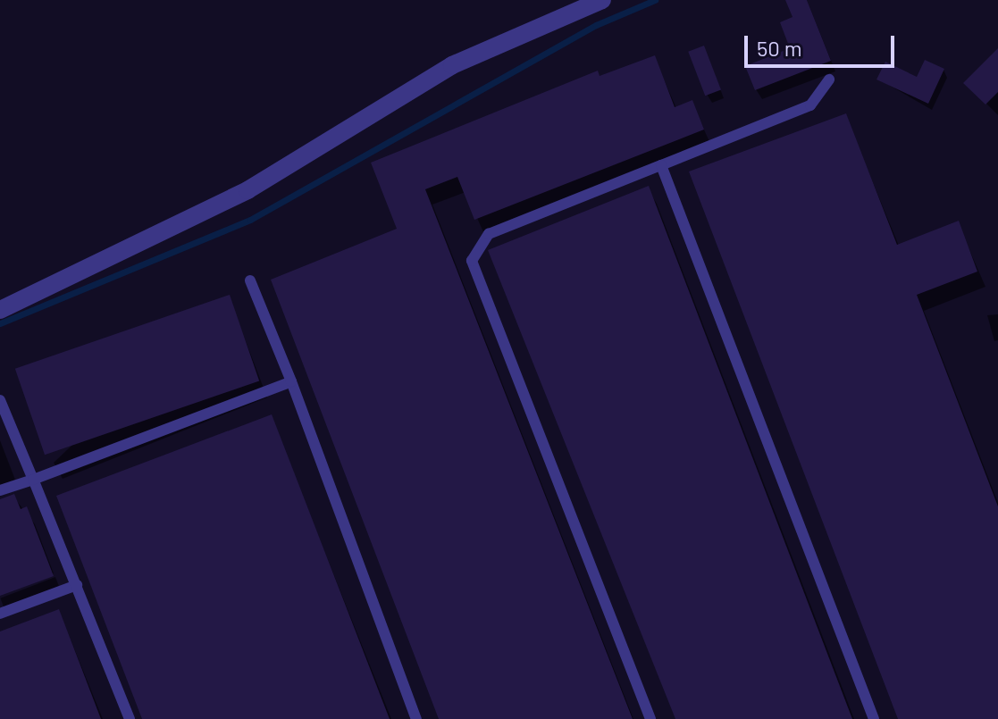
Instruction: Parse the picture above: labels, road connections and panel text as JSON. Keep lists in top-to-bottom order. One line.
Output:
{"scale_bar":"50 m"}
